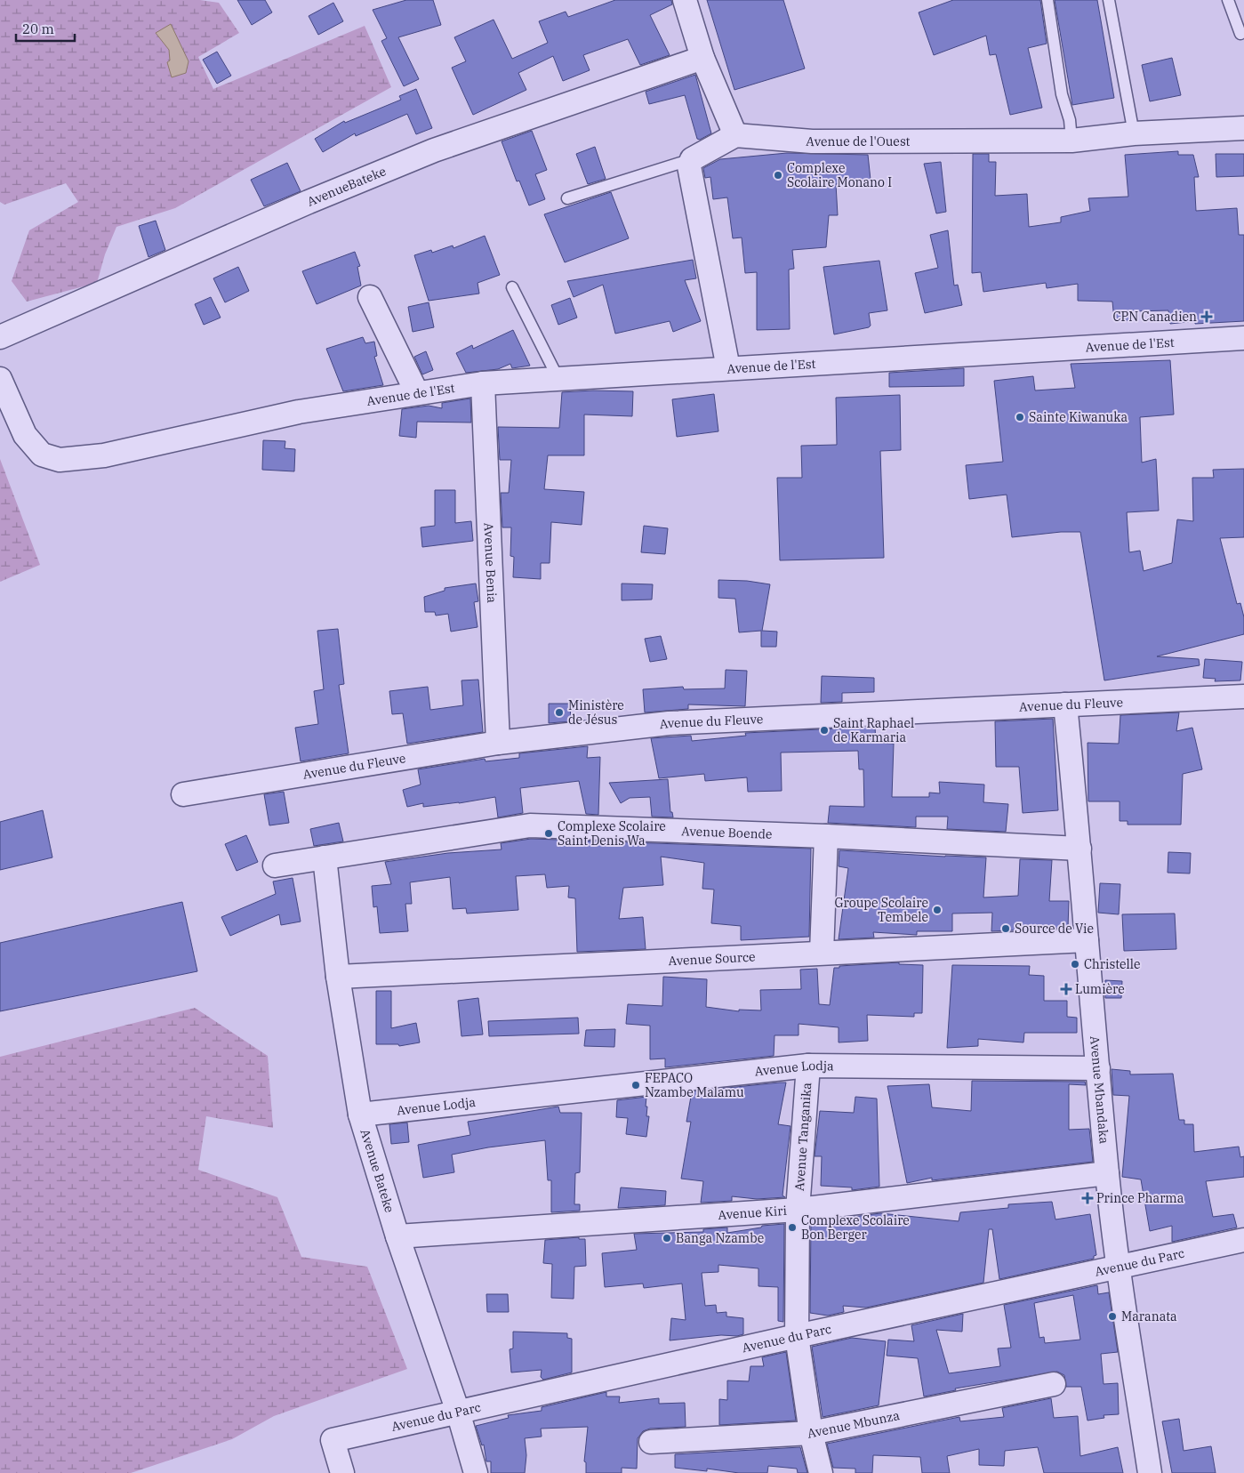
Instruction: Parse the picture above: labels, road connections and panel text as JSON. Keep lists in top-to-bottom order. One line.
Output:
{"streets":{"street":["Avenue de l'Ouest","AvenueBateke","Avenue de l'Est","Avenue Benia","Avenue du Fleuve","Avenue Boende","Avenue Source","Avenue Lodja","Avenue Mbandaka","Avenue Tanganika","Avenue Bateke","Avenue Kiri","Avenue du Parc","Avenue Mbunza"]},"crossings":[["Avenue de l'Est","Avenue Benia"],["Avenue Benia","Avenue du Fleuve"],["Avenue du Fleuve","Avenue Mbandaka"],["Avenue Boende","Avenue Mbandaka"],["Avenue Boende","Avenue Bateke"],["Avenue Source","Avenue Mbandaka"],["Avenue Source","Avenue Bateke"],["Avenue Lodja","Avenue Mbandaka"],["Avenue Lodja","Avenue Tanganika"],["Avenue Lodja","Avenue Bateke"],["Avenue Mbandaka","Avenue Kiri"],["Avenue Mbandaka","Avenue du Parc"],["Avenue Tanganika","Avenue Kiri"],["Avenue Tanganika","Avenue du Parc"],["Avenue Tanganika","Avenue Mbunza"],["Avenue Bateke","Avenue Kiri"],["Avenue Bateke","Avenue du Parc"]],"places":{"other":["Complexe Scolaire Monano I","Sainte Kiwanuka","Ministère de Jésus","Saint Raphael de Karmaria","Complexe Scolaire Saint Denis Wa","Groupe Scolaire Tembele","Source de Vie","Christelle","FEPACO Nzambe Malamu","Complexe Scolaire Bon Berger","Banga Nzambe","Maranata"],"health":["CPN Canadien","Lumière","Prince Pharma"]},"scale_bar":"20 m"}
